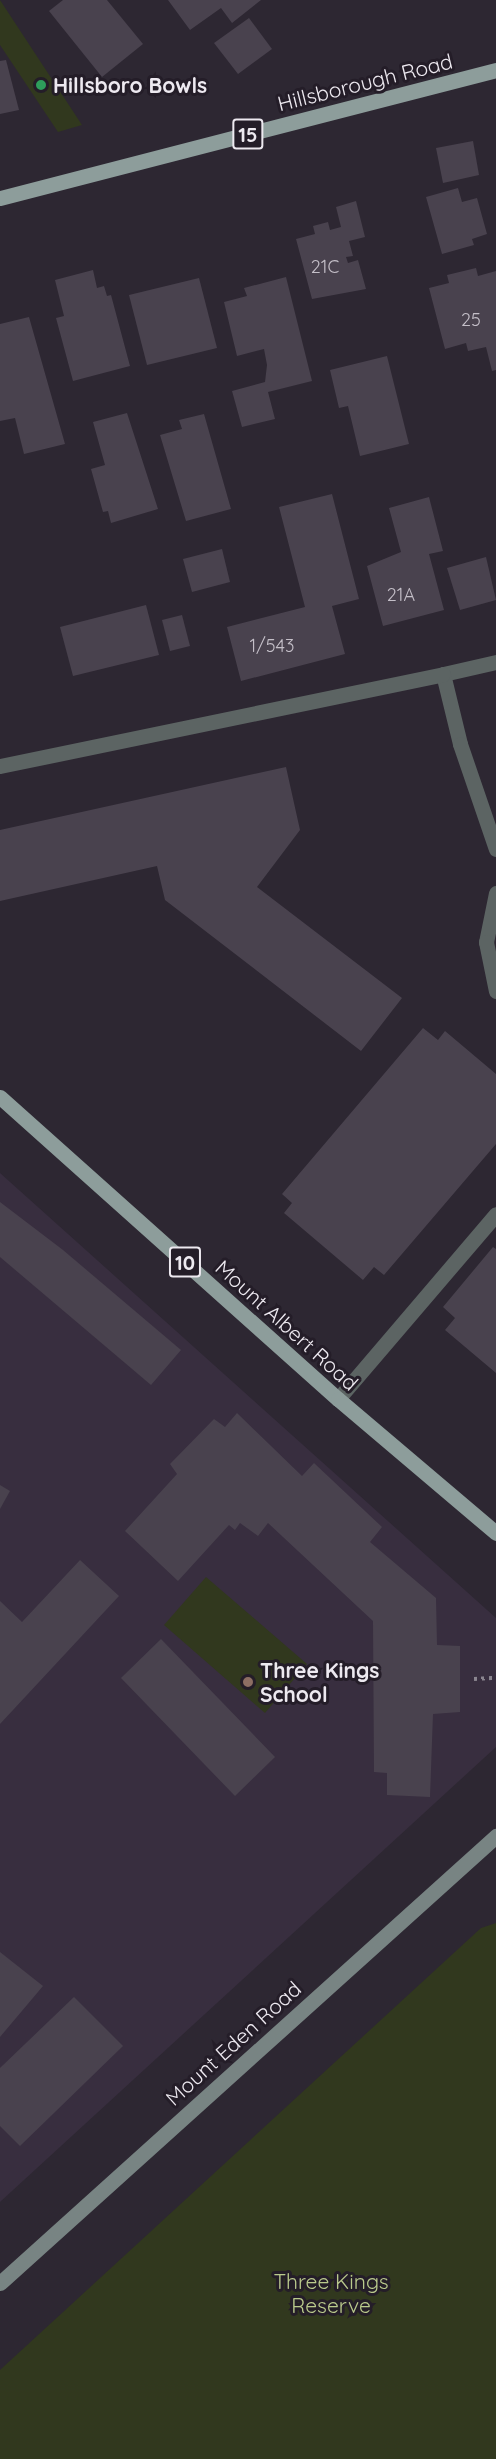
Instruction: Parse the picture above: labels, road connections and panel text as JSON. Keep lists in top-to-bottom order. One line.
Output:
{"streets":{"main road":["Hillsborough Road","15","10","Mount Albert Road","Mount Eden Road"]},"parks":["Three Kings Reserve"],"places":["Hillsboro Bowls","Three Kings School"],"house_numbers":["21C","25","21A","1/543"]}
